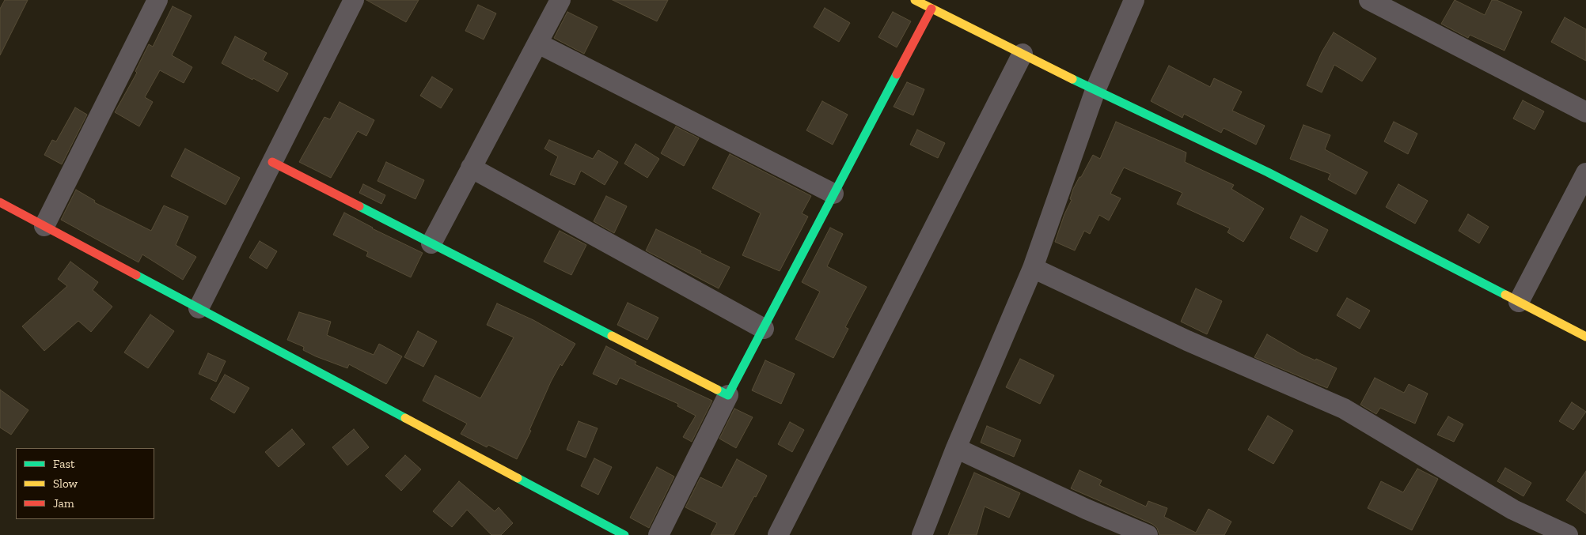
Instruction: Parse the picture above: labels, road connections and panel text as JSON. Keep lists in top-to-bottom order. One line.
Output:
{"legend":["Fast","Slow","Jam"]}
